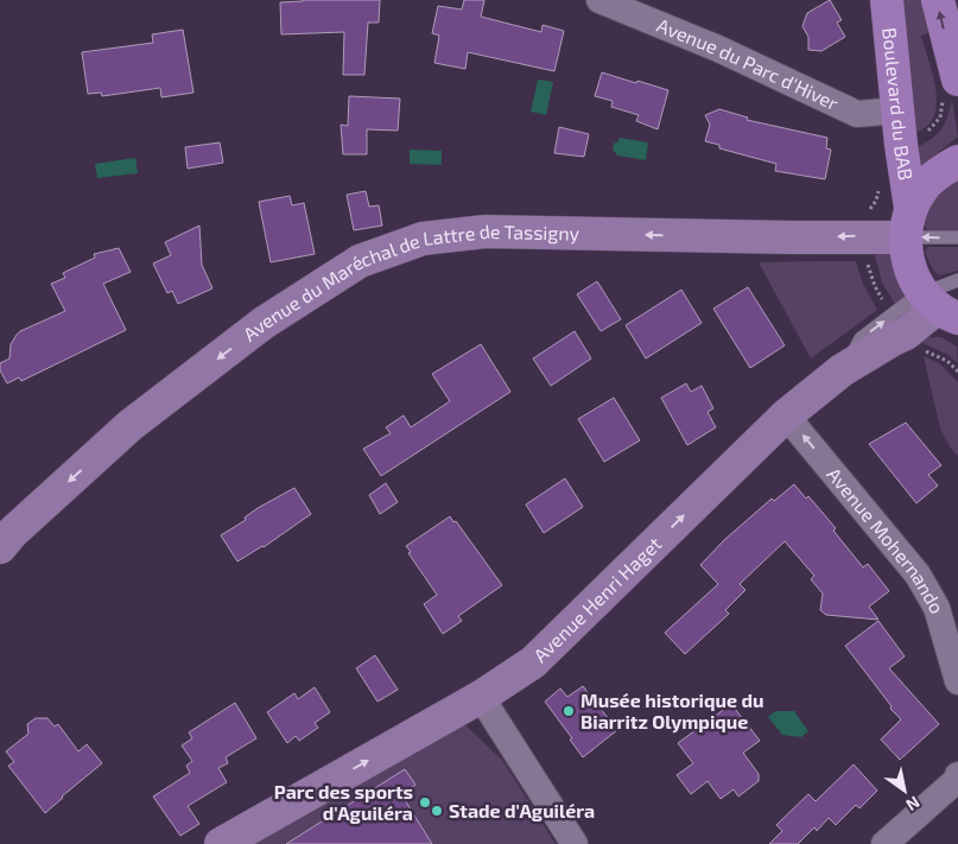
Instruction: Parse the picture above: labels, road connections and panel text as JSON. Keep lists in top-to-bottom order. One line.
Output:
{"streets":{"main road":["Boulevard du BAB","Avenue du Maréchal de Lattre de Tassigny","Avenue Henri Haget"],"street":["Avenue du Parc d'Hiver","Avenue Mohernando"]},"crossings":[["Avenue du Parc d'Hiver","Boulevard du BAB"],["Boulevard du BAB","Avenue du Maréchal de Lattre de Tassigny"],["Boulevard du BAB","Avenue Henri Haget"],["Avenue Mohernando","Avenue Henri Haget"]],"one_way":["Avenue du Maréchal de Lattre de Tassigny","Avenue Mohernando","Avenue Henri Haget"],"places":["Musée historique du Biarritz Olympique","Parc des sports d'Aguiléra","Stade d'Aguiléra"],"north":"bottom right"}
